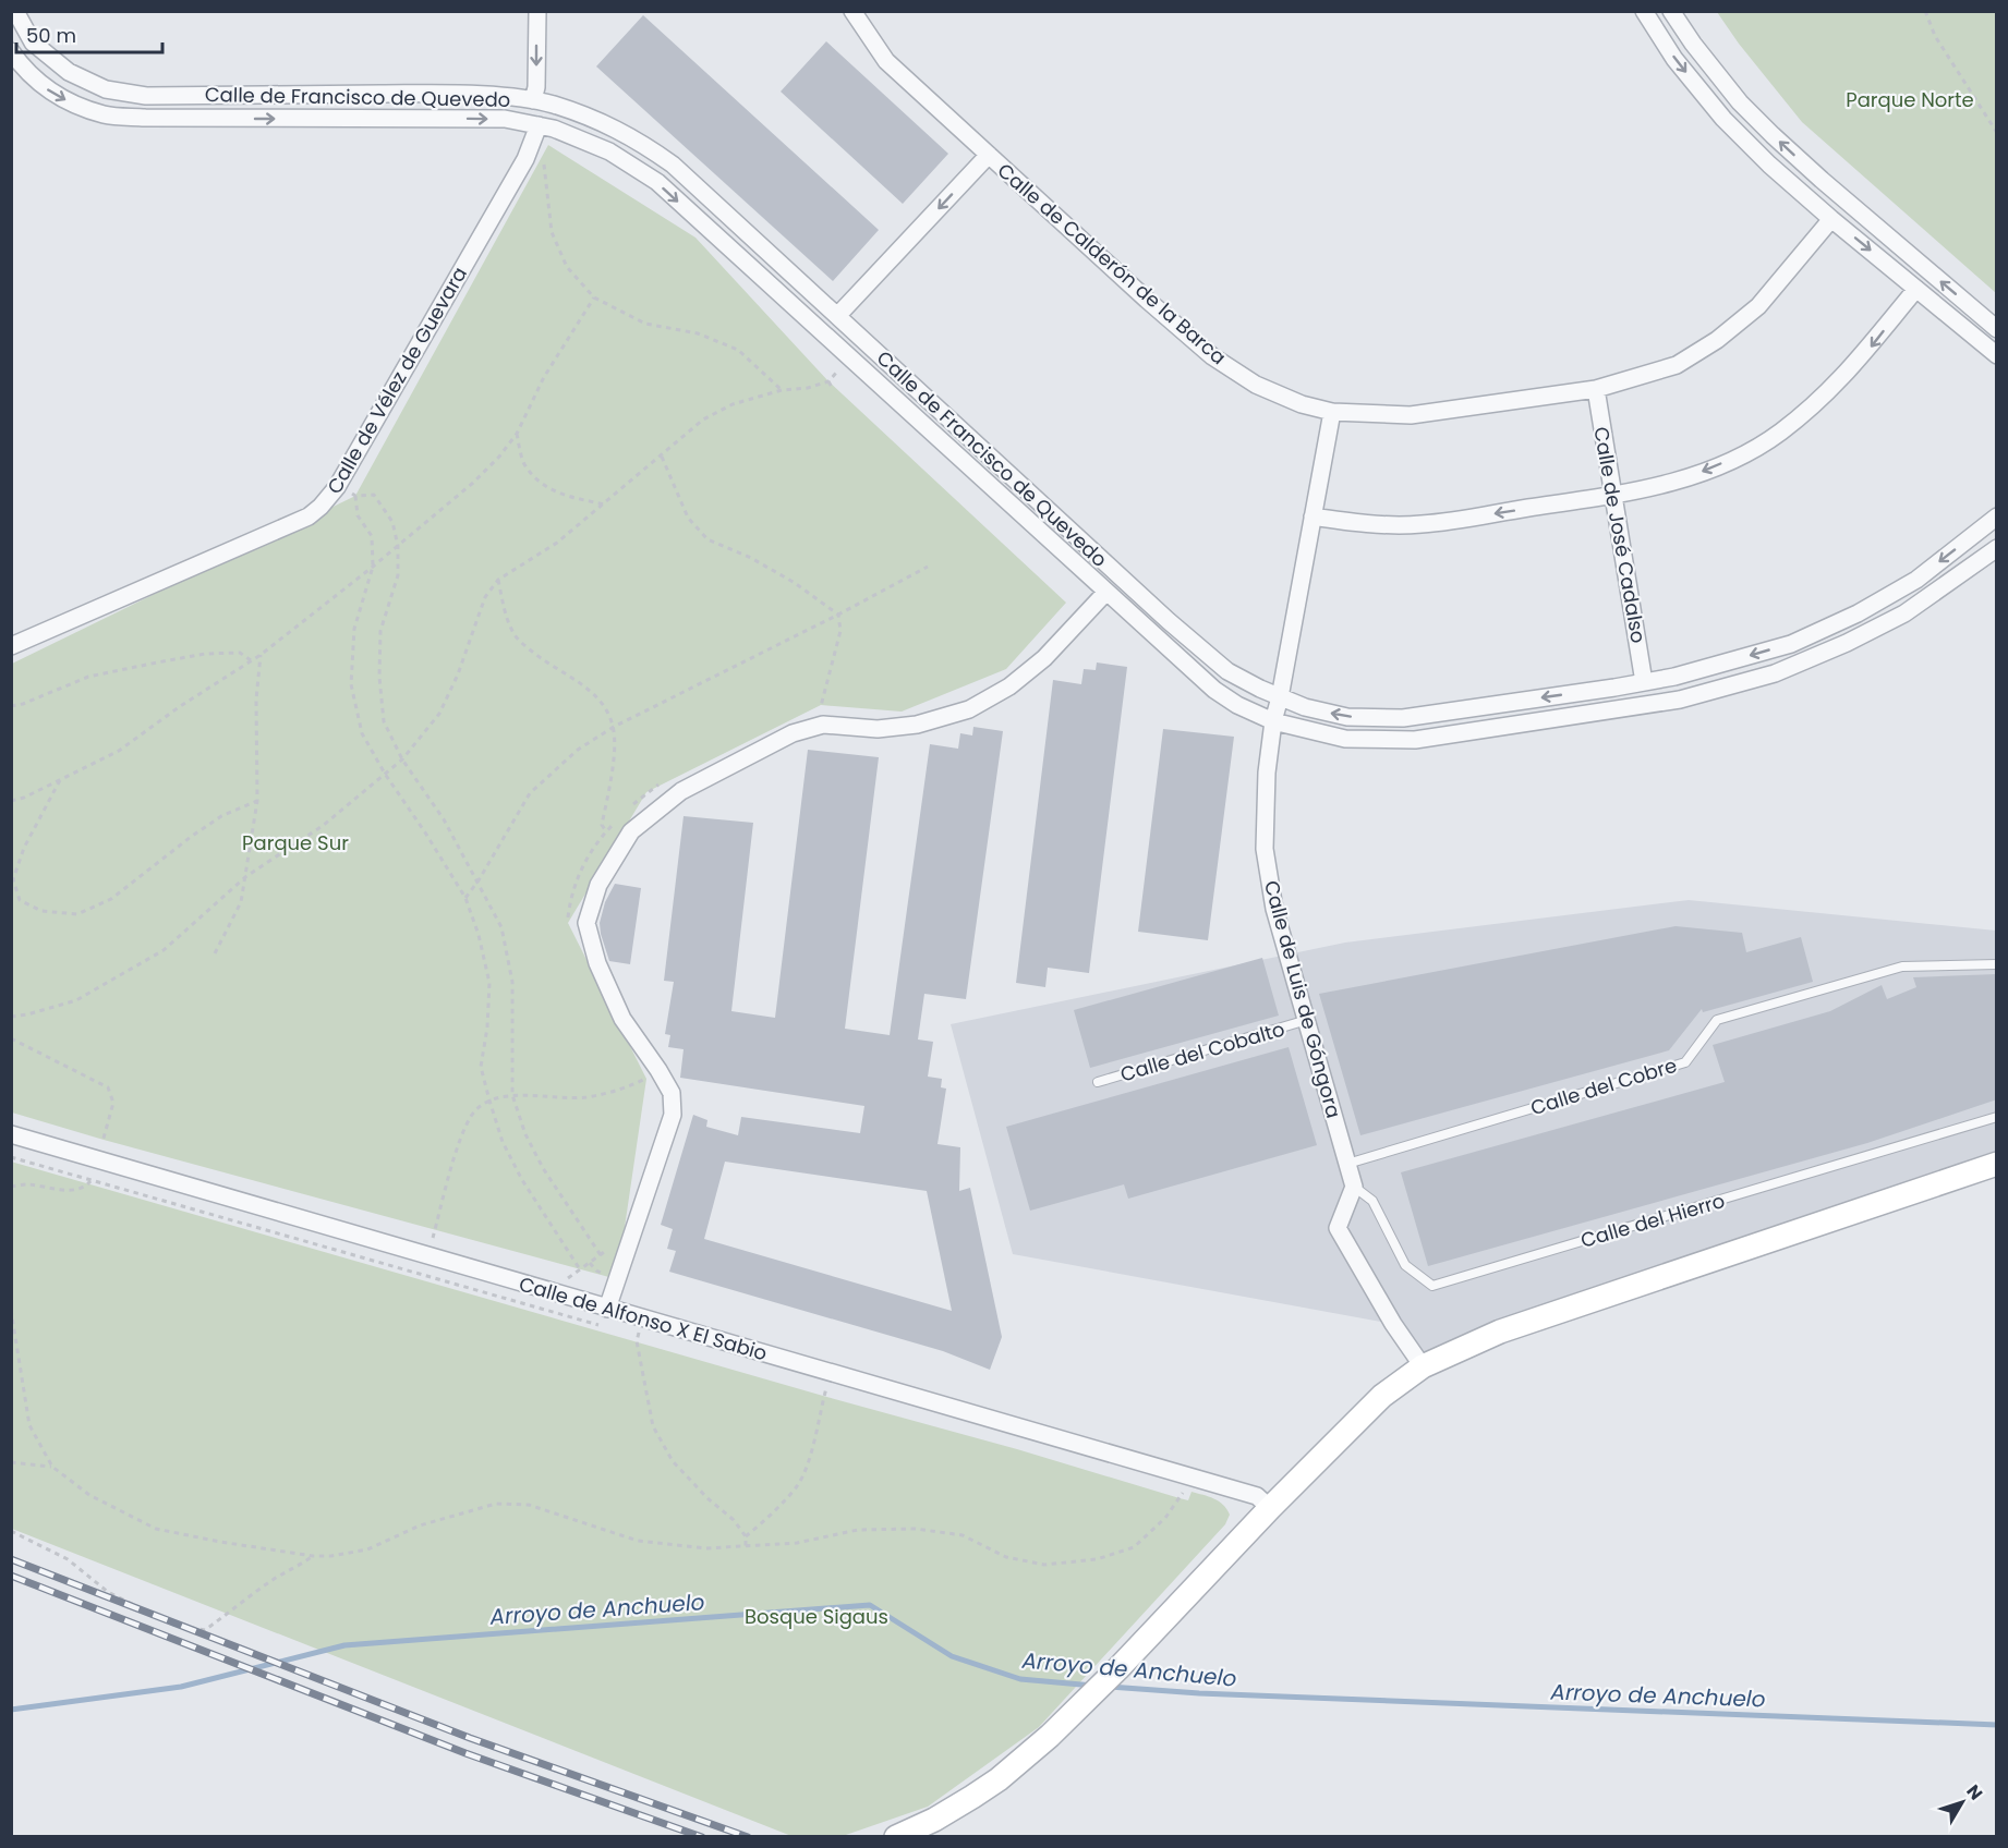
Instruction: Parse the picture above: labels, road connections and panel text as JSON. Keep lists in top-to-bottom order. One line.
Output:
{"streets":{"street":["Calle de Francisco de Quevedo","Calle de Calderón de la Barca","Calle de Vélez de Guevara","Calle de José Cadalso","Calle de Luis de Góngora","Calle de Alfonso X El Sabio"],"lane":["Calle del Cobalto","Calle del Cobre","Calle del Hierro"]},"crossings":[["Calle de Francisco de Quevedo","Calle de Vélez de Guevara"],["Calle de Francisco de Quevedo","Calle de José Cadalso"],["Calle de Francisco de Quevedo","Calle de Luis de Góngora"],["Calle de Calderón de la Barca","Calle de José Cadalso"],["Calle de Calderón de la Barca","Calle de Luis de Góngora"],["Calle de Luis de Góngora","Calle del Cobalto"],["Calle de Luis de Góngora","Calle del Cobre"],["Calle de Luis de Góngora","Calle del Hierro"]],"water":["Arroyo de Anchuelo"],"parks":["Parque Norte","Parque Sur","Bosque Sigaus"],"scale_bar":"50 m","north":"top right"}
